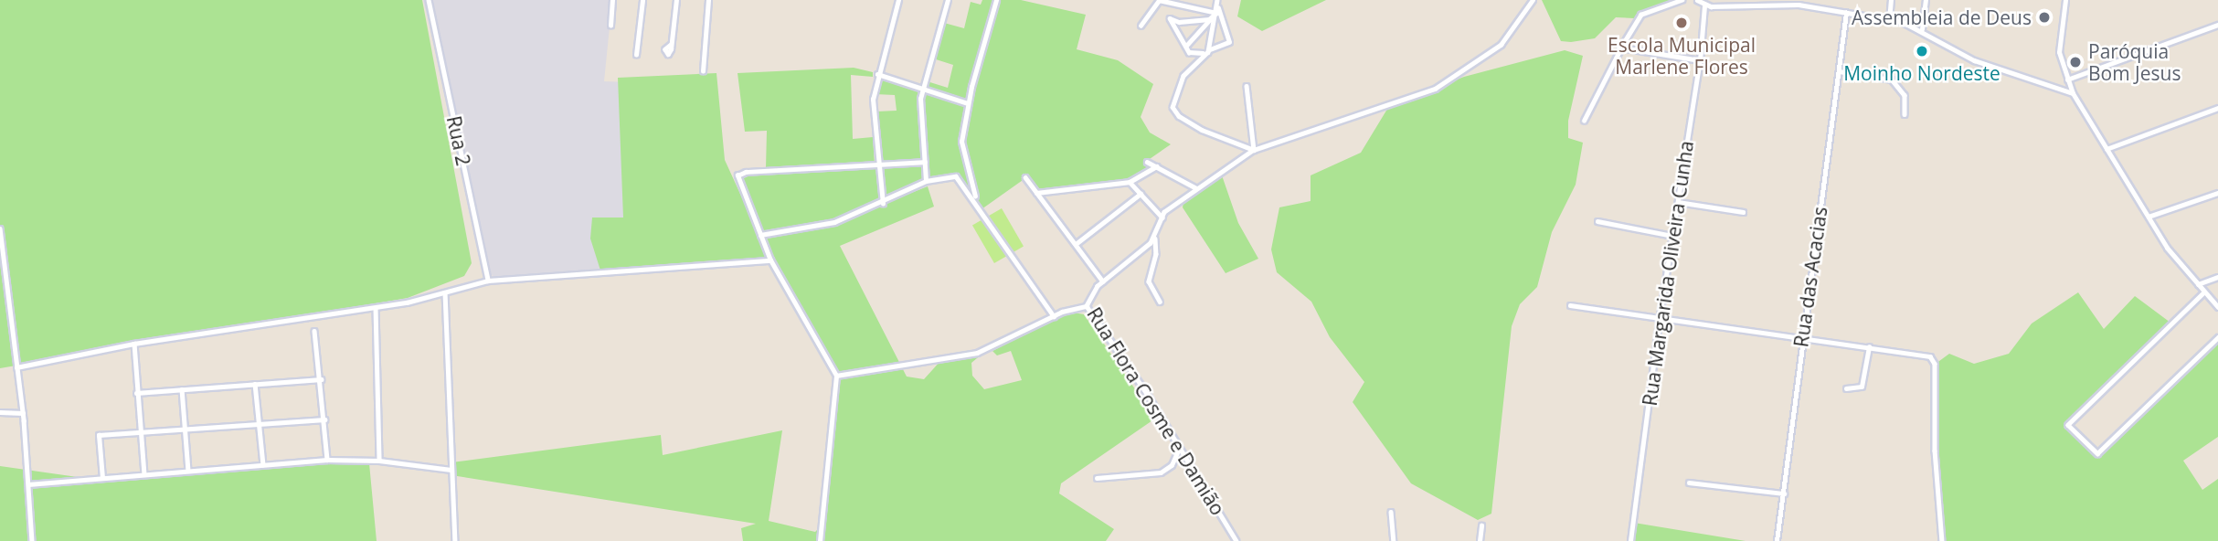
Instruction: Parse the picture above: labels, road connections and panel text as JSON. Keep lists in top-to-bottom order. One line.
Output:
{"streets":{"street":["Rua 2","Rua Margarida Oliveira Cunha","Rua das Acacias","Rua Flora Cosme e Damião"]},"places":["Assembleia de Deus","Escola Municipal Marlene Flores","Moinho Nordeste","Paróquia Bom Jesus"]}
